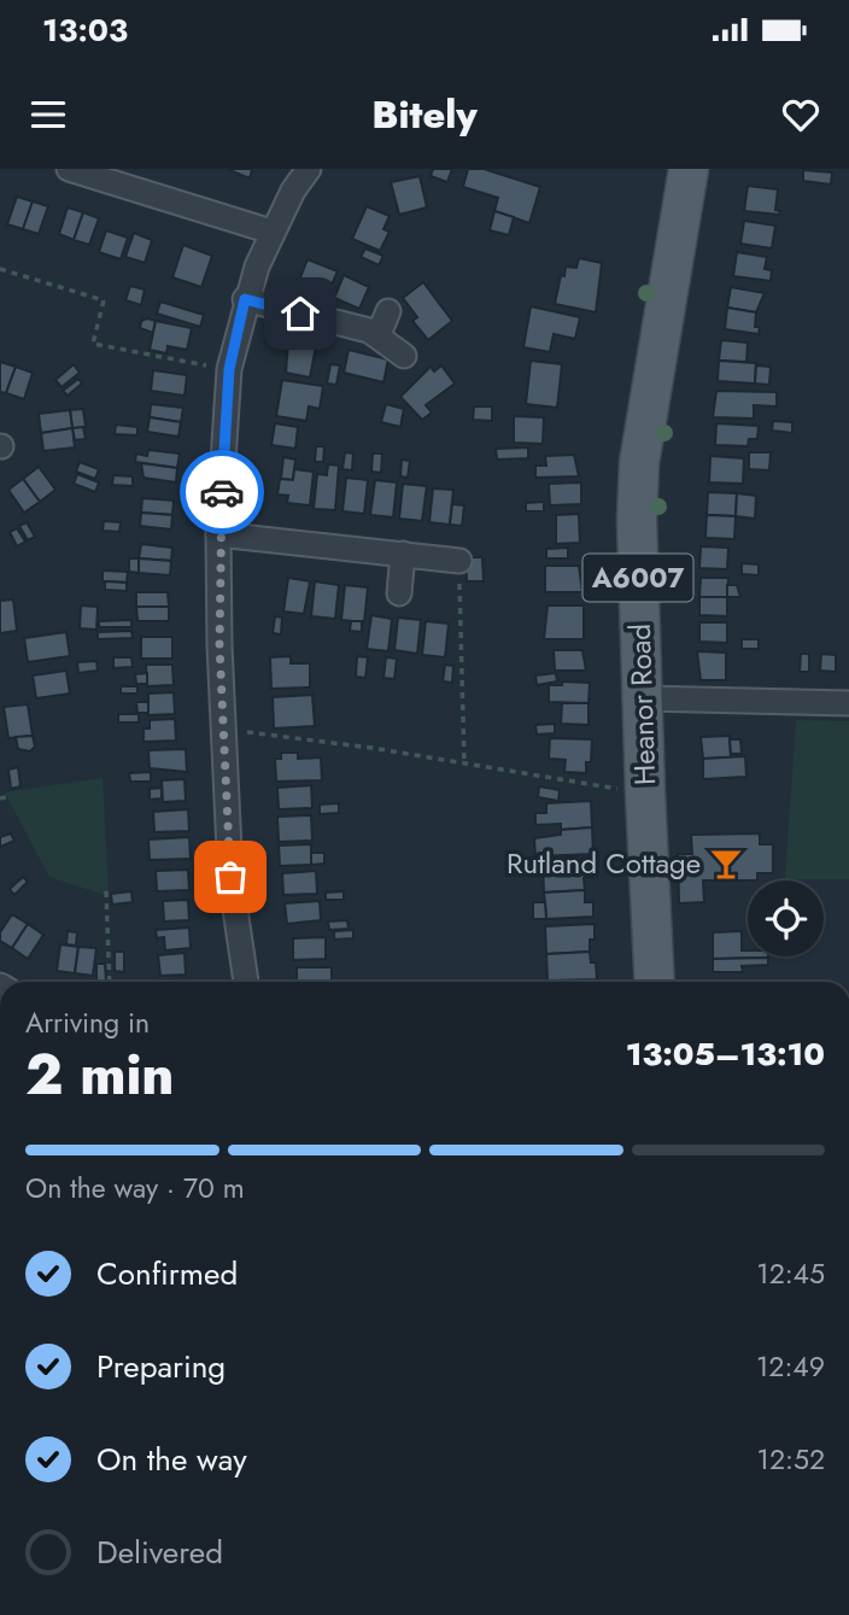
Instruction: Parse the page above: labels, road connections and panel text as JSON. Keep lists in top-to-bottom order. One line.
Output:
{"streets":{"main road":["A6007","Heanor Road"]},"places":{"bar":["Rutland Cottage"]},"page":{"status":"13:03","header":"Bitely","heading":["2 min","Arriving in","13:05–13:10"],"bar":"On the way · 70 m","list":[["Confirmed","12:45"],["Preparing","12:49"],["On the way","12:52"],"Delivered"]}}
